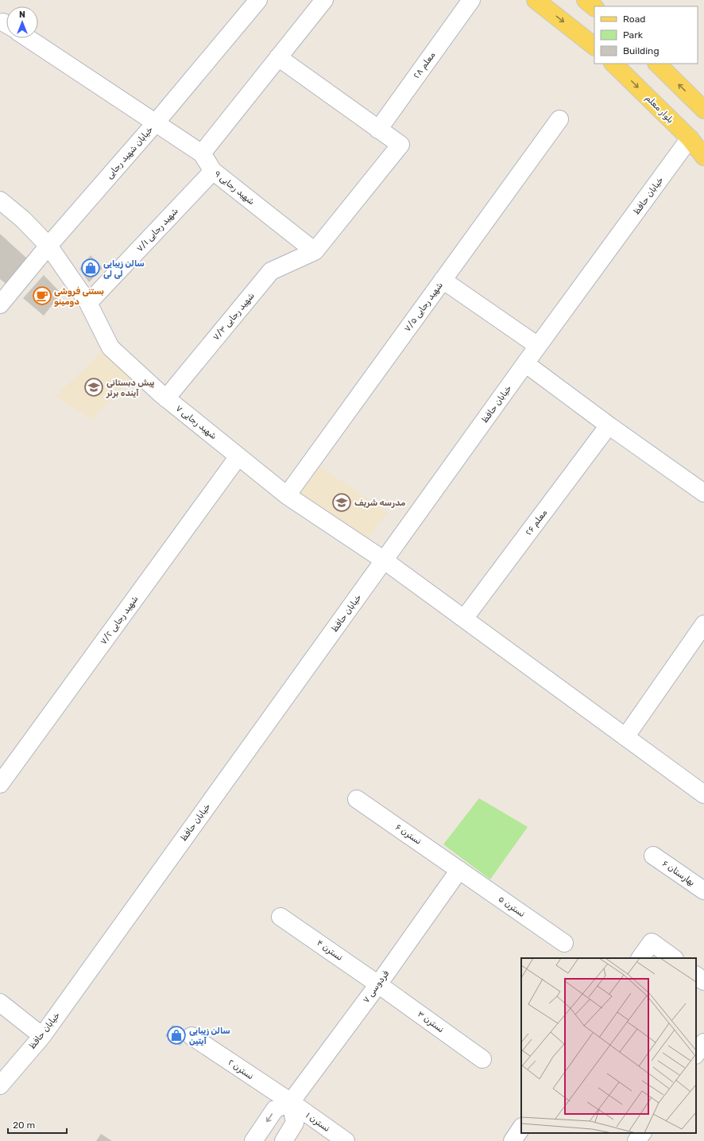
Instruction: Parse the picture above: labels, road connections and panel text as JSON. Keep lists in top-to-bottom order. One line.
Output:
{"streets":{"main road":["بلوار معلم"],"street":["معلم ۲۸","خیابان شهید رجایی","شهید رجایی ۹","خیابان حافظ","شهید رجایی ۷/۱","شهید رجایی ۷/۵","شهید رجایی ۷/۳","شهید رجایی ۷","معلم ۲۶","شهید رجایی ۷/۲","نسترن ۶","بهارستان ۶","نسترن ۵","نسترن ۴","فردوسی ۷","نسترن ۳","نسترن ۲","نسترن ۱"]},"crossings":[["بلوار معلم","خیابان حافظ"],["خیابان شهید رجایی","شهید رجایی ۹"],["خیابان شهید رجایی","شهید رجایی ۷"],["شهید رجایی ۹","شهید رجایی ۷/۱"],["شهید رجایی ۹","شهید رجایی ۷/۳"],["خیابان حافظ","شهید رجایی ۷"],["شهید رجایی ۷/۱","شهید رجایی ۷"],["شهید رجایی ۷/۵","شهید رجایی ۷"],["شهید رجایی ۷/۳","شهید رجایی ۷"],["شهید رجایی ۷","معلم ۲۶"],["شهید رجایی ۷","شهید رجایی ۷/۲"],["نسترن ۶","نسترن ۵"],["نسترن ۶","فردوسی ۷"],["نسترن ۵","فردوسی ۷"],["نسترن ۴","فردوسی ۷"],["نسترن ۴","نسترن ۳"],["فردوسی ۷","نسترن ۳"],["فردوسی ۷","نسترن ۲"],["فردوسی ۷","نسترن ۱"],["نسترن ۲","نسترن ۱"]],"places":{"shop":["سالن زیبایی لی لی","سالن زیبایی آیتین"],"cafe":["بستنی فروشی دومینو"],"school or university":["پیش دبستانی آینده برتر","مدرسه شریف"]},"legend":["Road","Park","Building"],"scale_bar":"20 m","north":"top"}
